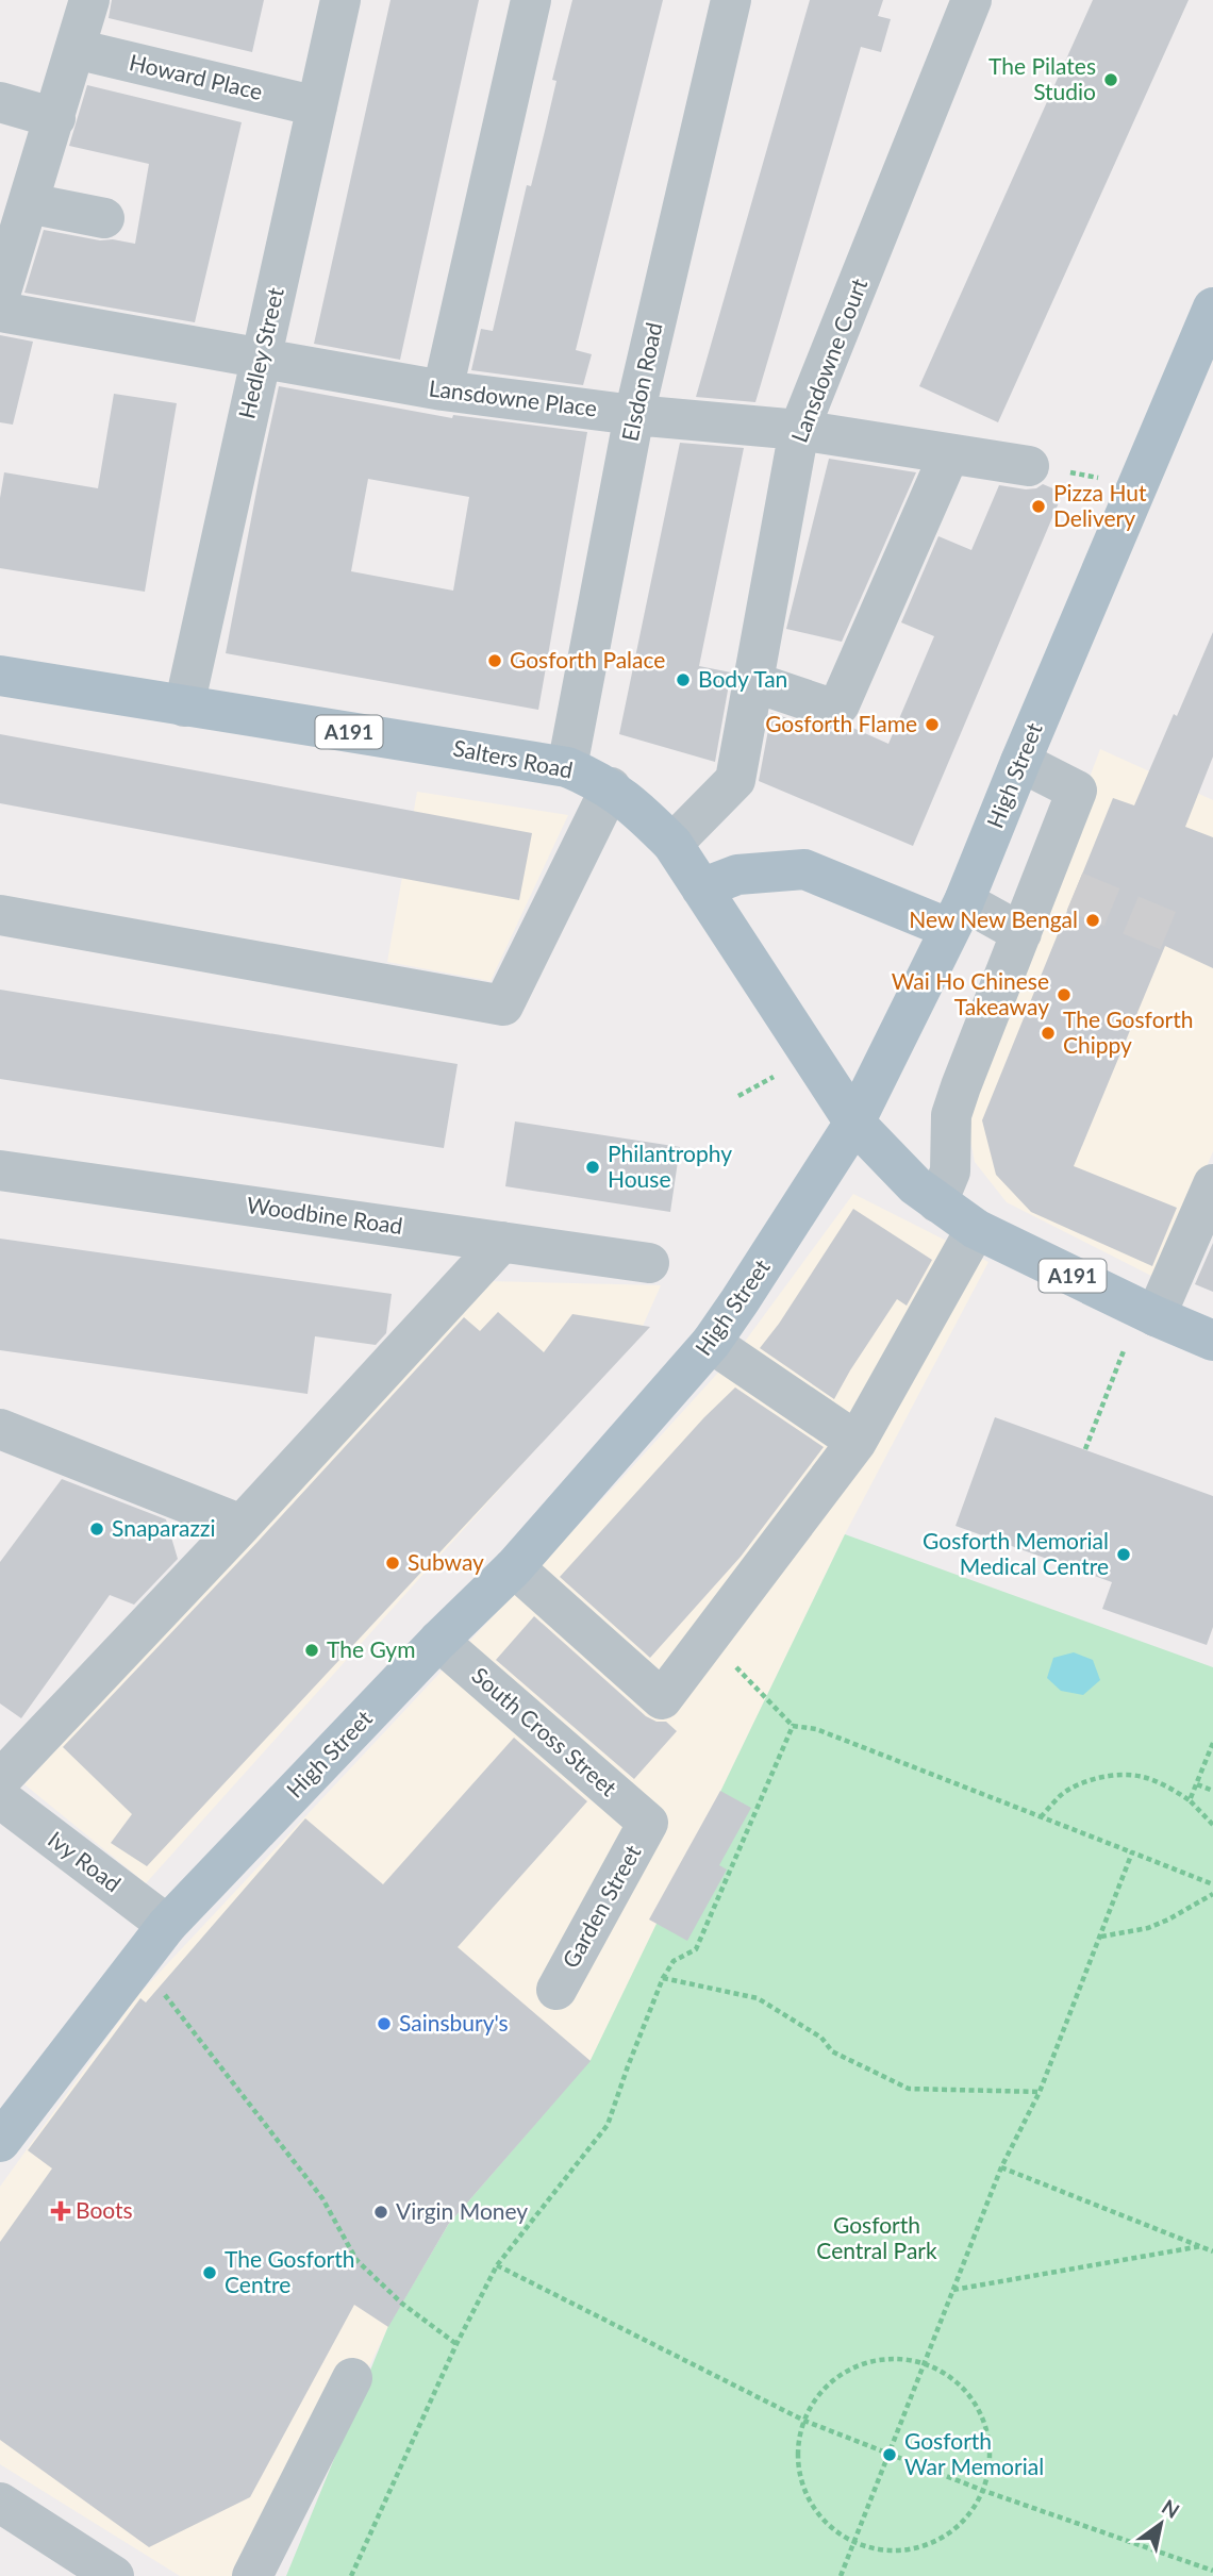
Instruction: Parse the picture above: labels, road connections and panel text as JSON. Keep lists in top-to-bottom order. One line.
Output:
{"streets":{"main road":["A191","Salters Road","High Street"],"street":["Howard Place","Hedley Street","Lansdowne Court","Elsdon Road","Lansdowne Place","Woodbine Road","South Cross Street","Ivy Road","Garden Street"]},"crossings":[["Howard Place","Hedley Street"],["Hedley Street","Lansdowne Place"],["Hedley Street","Salters Road"],["Lansdowne Court","Lansdowne Place"],["Lansdowne Court","Salters Road"],["Elsdon Road","Lansdowne Place"],["Elsdon Road","Salters Road"],["A191","Salters Road"],["A191","High Street"],["Salters Road","High Street"],["High Street","South Cross Street"],["High Street","Ivy Road"],["South Cross Street","Garden Street"]],"parks":["Gosforth Central Park"],"places":{"other":["The Pilates Studio","Pizza Hut Delivery","Gosforth Palace","Body Tan","Gosforth Flame","New New Bengal","Wai Ho Chinese Takeaway","The Gosforth Chippy","Philantrophy House","Snaparazzi","Gosforth Memorial Medical Centre","Subway","The Gym","Sainsbury's","Virgin Money","The Gosforth Centre","Gosforth War Memorial"],"health":["Boots"]},"north":"top right"}
